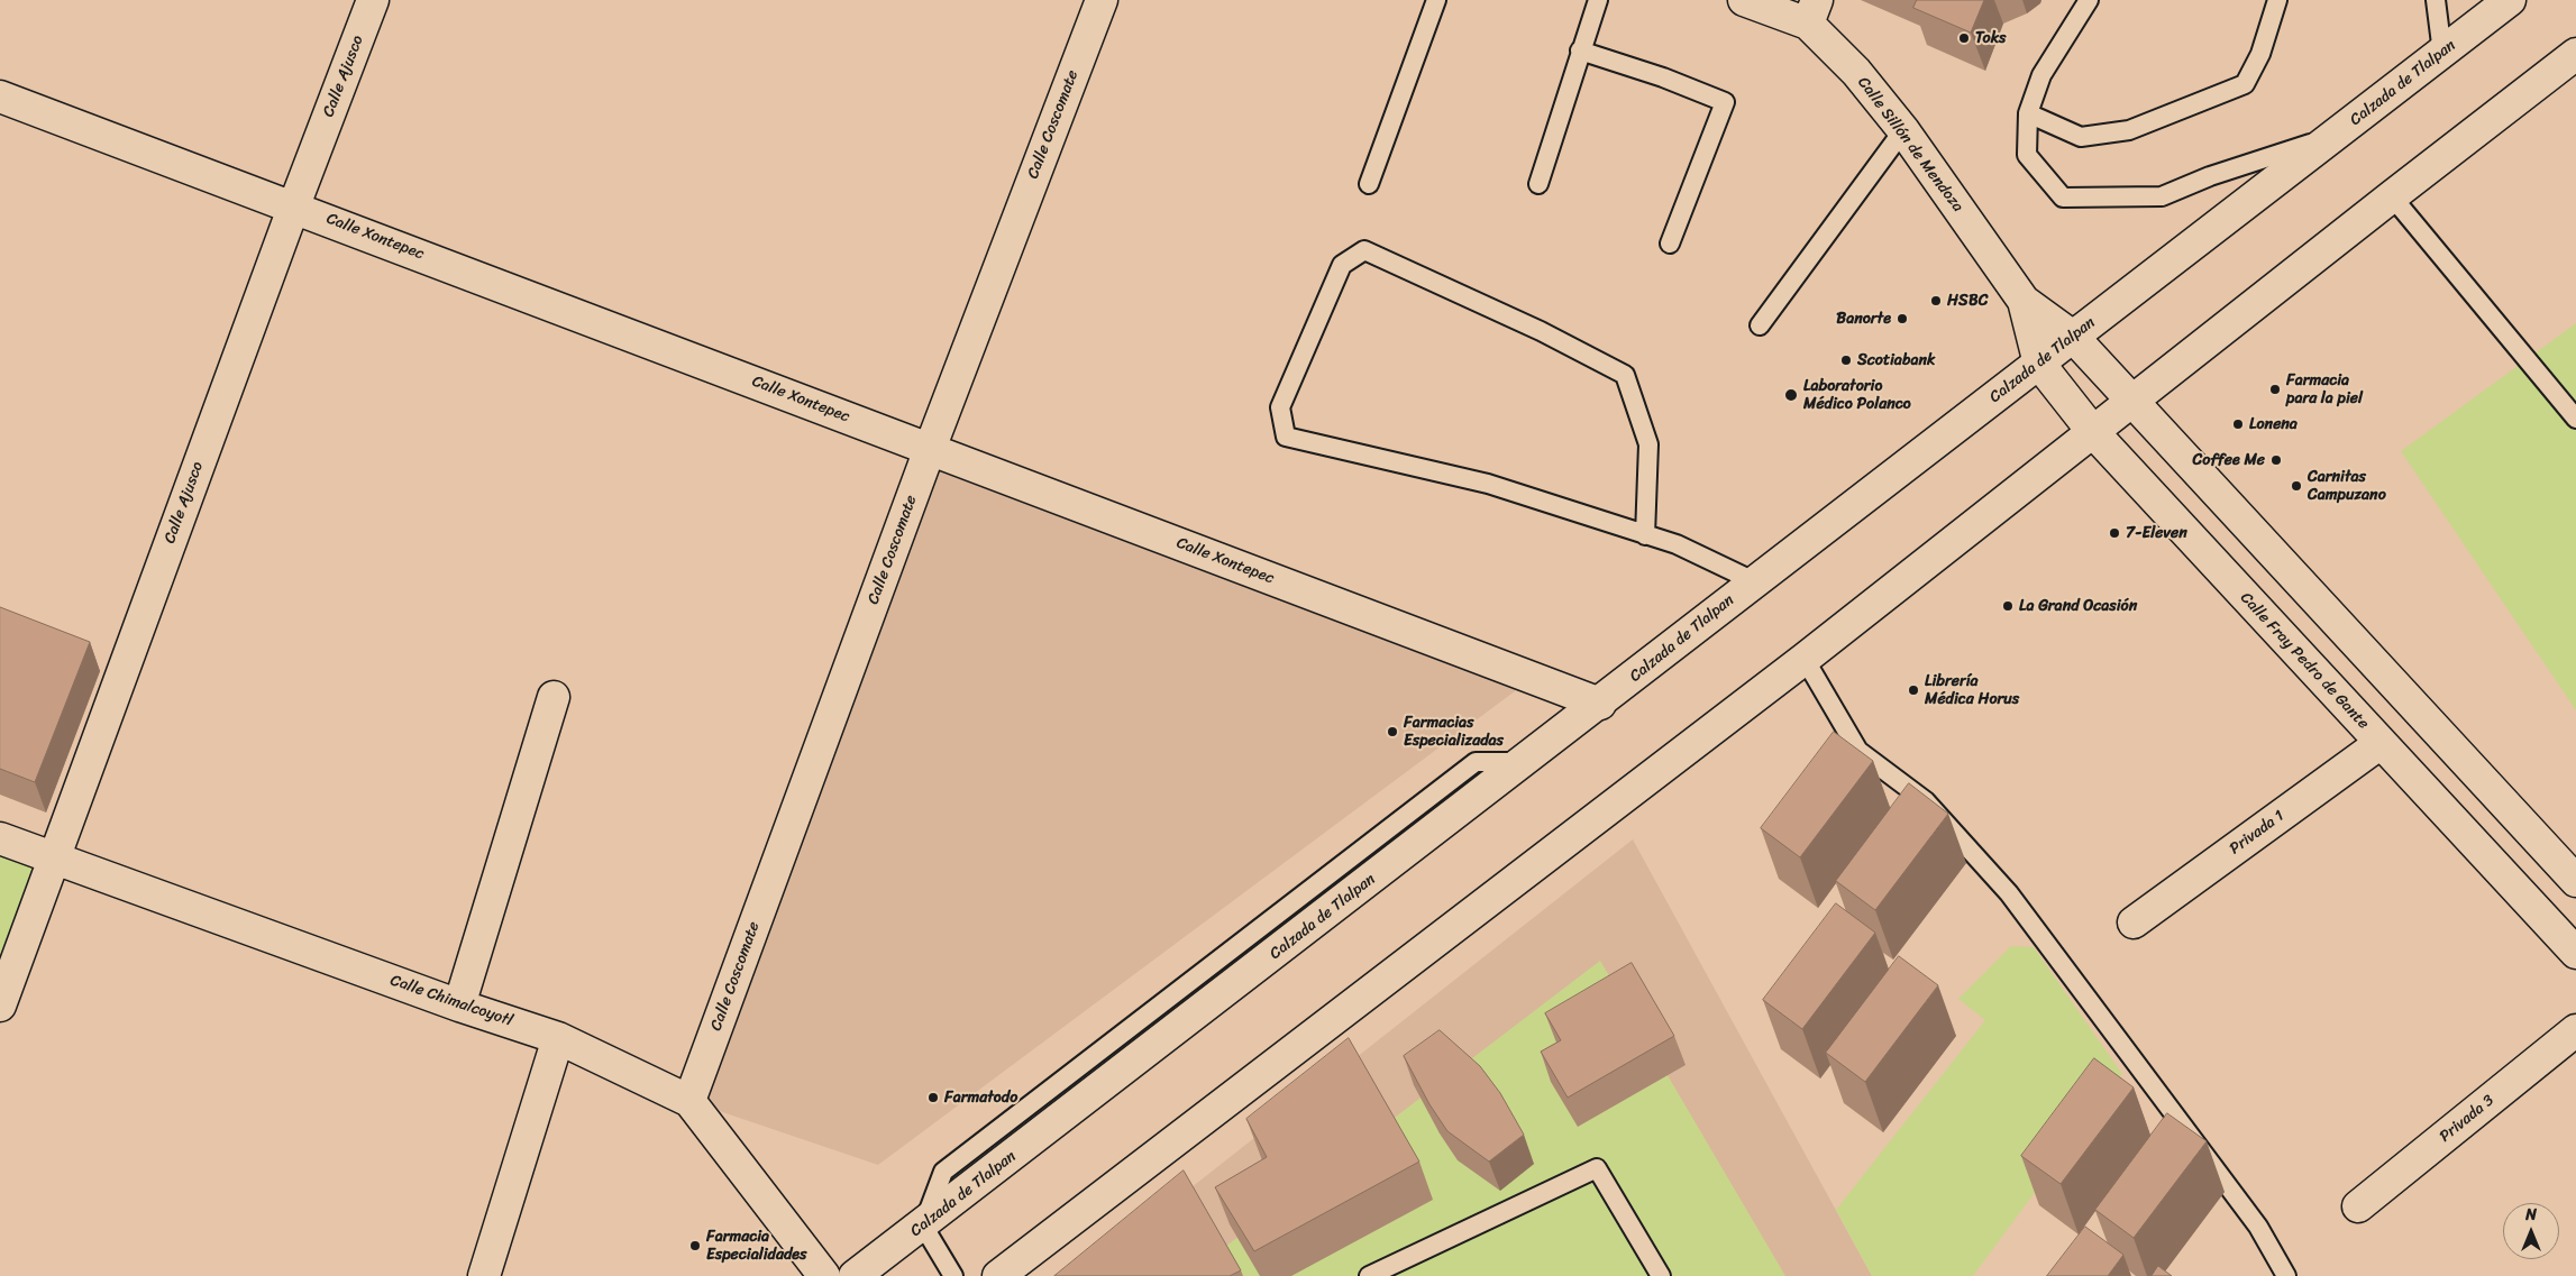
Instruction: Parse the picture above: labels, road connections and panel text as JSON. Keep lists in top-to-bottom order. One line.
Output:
{"streets":{"street":["Calle Ajusco","Calzada de Tlalpan","Calle Coscomate","Calle Sillón de Mendoza","Calle Xontepec","Calle Fray Pedro de Gante","Privada 1","Calle Chimalcoyotl","Privada 3"]},"crossings":[["Calle Ajusco","Calle Xontepec"],["Calle Ajusco","Calle Chimalcoyotl"],["Calzada de Tlalpan","Calle Sillón de Mendoza"],["Calzada de Tlalpan","Calle Xontepec"],["Calzada de Tlalpan","Calle Fray Pedro de Gante"],["Calle Coscomate","Calle Xontepec"],["Calle Coscomate","Calle Chimalcoyotl"],["Calle Sillón de Mendoza","Calle Fray Pedro de Gante"],["Calle Fray Pedro de Gante","Privada 1"]],"places":["Toks","HSBC","Banorte","Scotiabank","Farmacia para la piel","Laboratorio Médico Polanco","Lonena","Coffee Me","Carnitas Campuzano","7-Eleven","La Grand Ocasión","Librería Médica Horus","Farmacias Especializadas","Farmatodo","Farmacia Especialidades"],"north":"top"}
